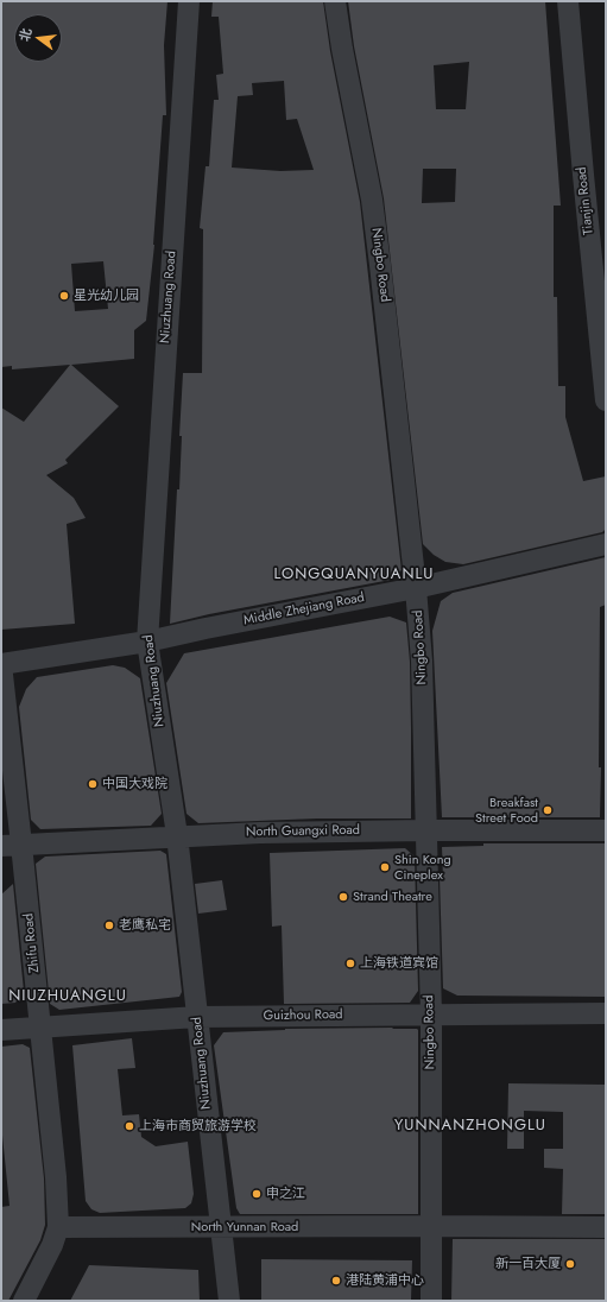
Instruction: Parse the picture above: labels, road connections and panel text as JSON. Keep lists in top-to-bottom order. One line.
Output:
{"streets":{"street":["Tianjin Road","Ningbo Road","Niuzhuang Road","Middle Zhejiang Road","North Guangxi Road","Zhifu Road","Guizhou Road","North Yunnan Road"]},"crossings":[["Ningbo Road","Middle Zhejiang Road"],["Ningbo Road","North Guangxi Road"],["Ningbo Road","Guizhou Road"],["Ningbo Road","North Yunnan Road"],["Niuzhuang Road","Middle Zhejiang Road"],["Niuzhuang Road","North Guangxi Road"],["Niuzhuang Road","Guizhou Road"],["Niuzhuang Road","North Yunnan Road"],["Middle Zhejiang Road","Zhifu Road"],["North Guangxi Road","Zhifu Road"],["Zhifu Road","Guizhou Road"],["Zhifu Road","North Yunnan Road"]],"districts":["LONGQUANYUANLU","NIUZHUANGLU","YUNNANZHONGLU"],"places":["星光幼儿园","中国大戏院","Breakfast Street Food","Shin Kong Cineplex","Strand Theatre","老鹰私宅","上海铁道宾馆","上海市商贸旅游学校","申之江","新一百大厦","港陆黄浦中心"],"north":"left"}
